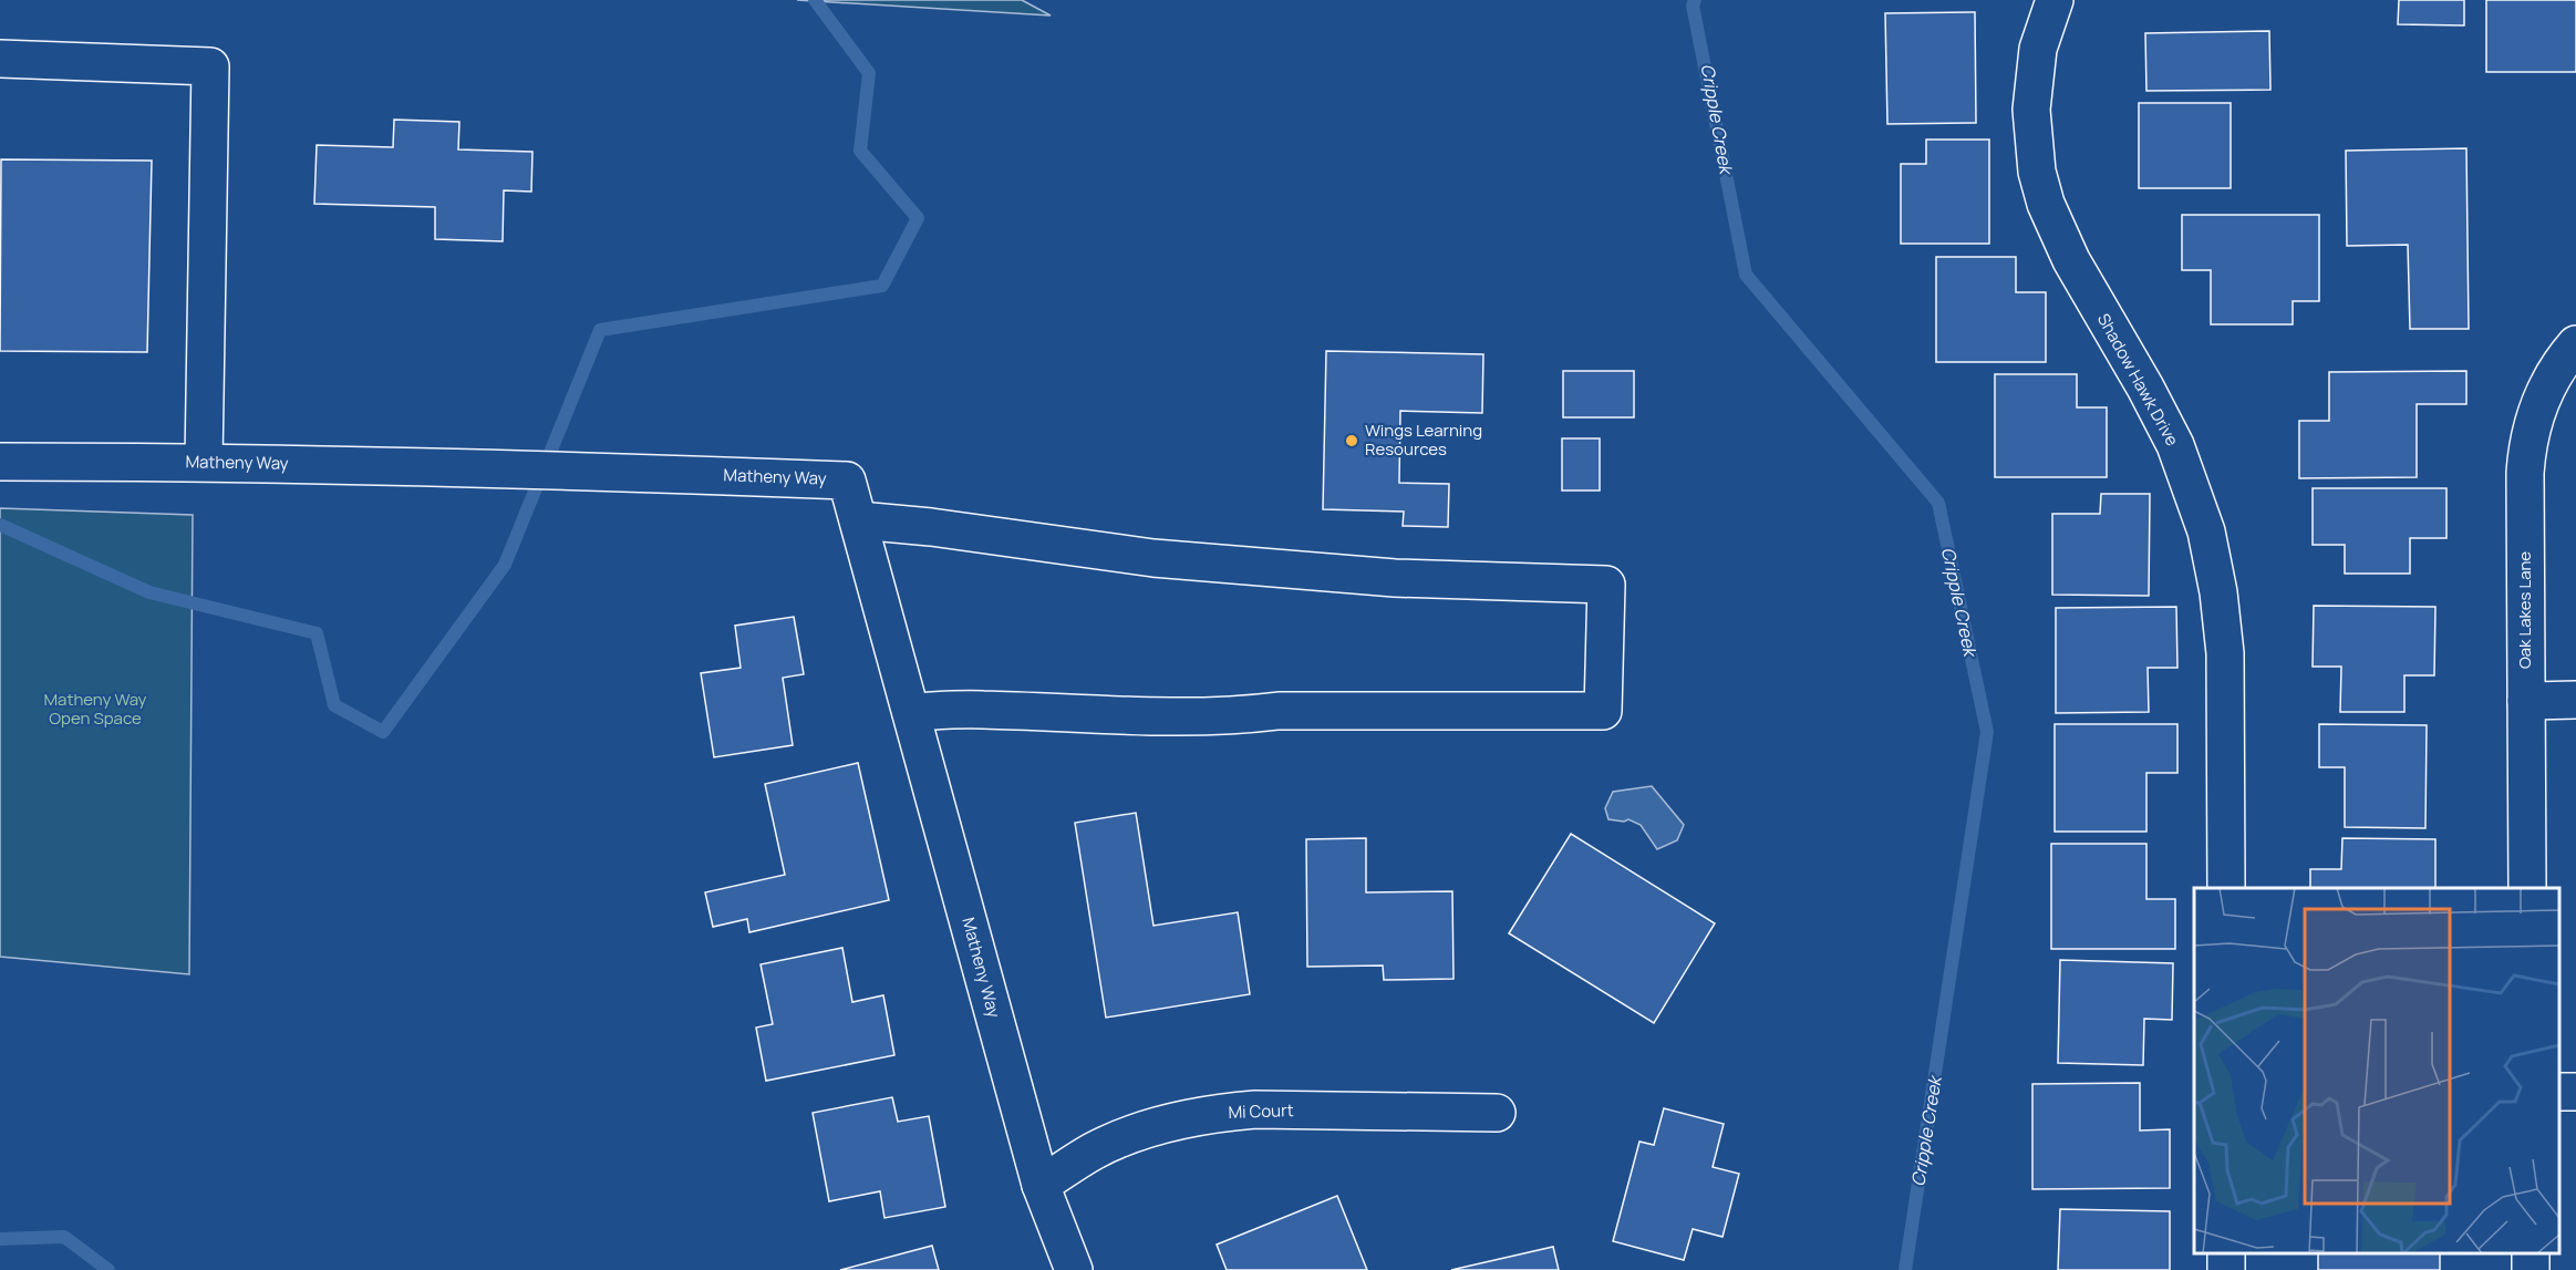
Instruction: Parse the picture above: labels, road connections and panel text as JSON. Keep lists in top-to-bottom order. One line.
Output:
{"streets":{"street":["Shadow Hawk Drive","Matheny Way","Oak Lakes Lane","Mi Court"]},"crossings":[["Matheny Way","Mi Court"]],"water":["Cripple Creek"],"parks":["Matheny Way Open Space"],"places":["Wings Learning Resources"]}
